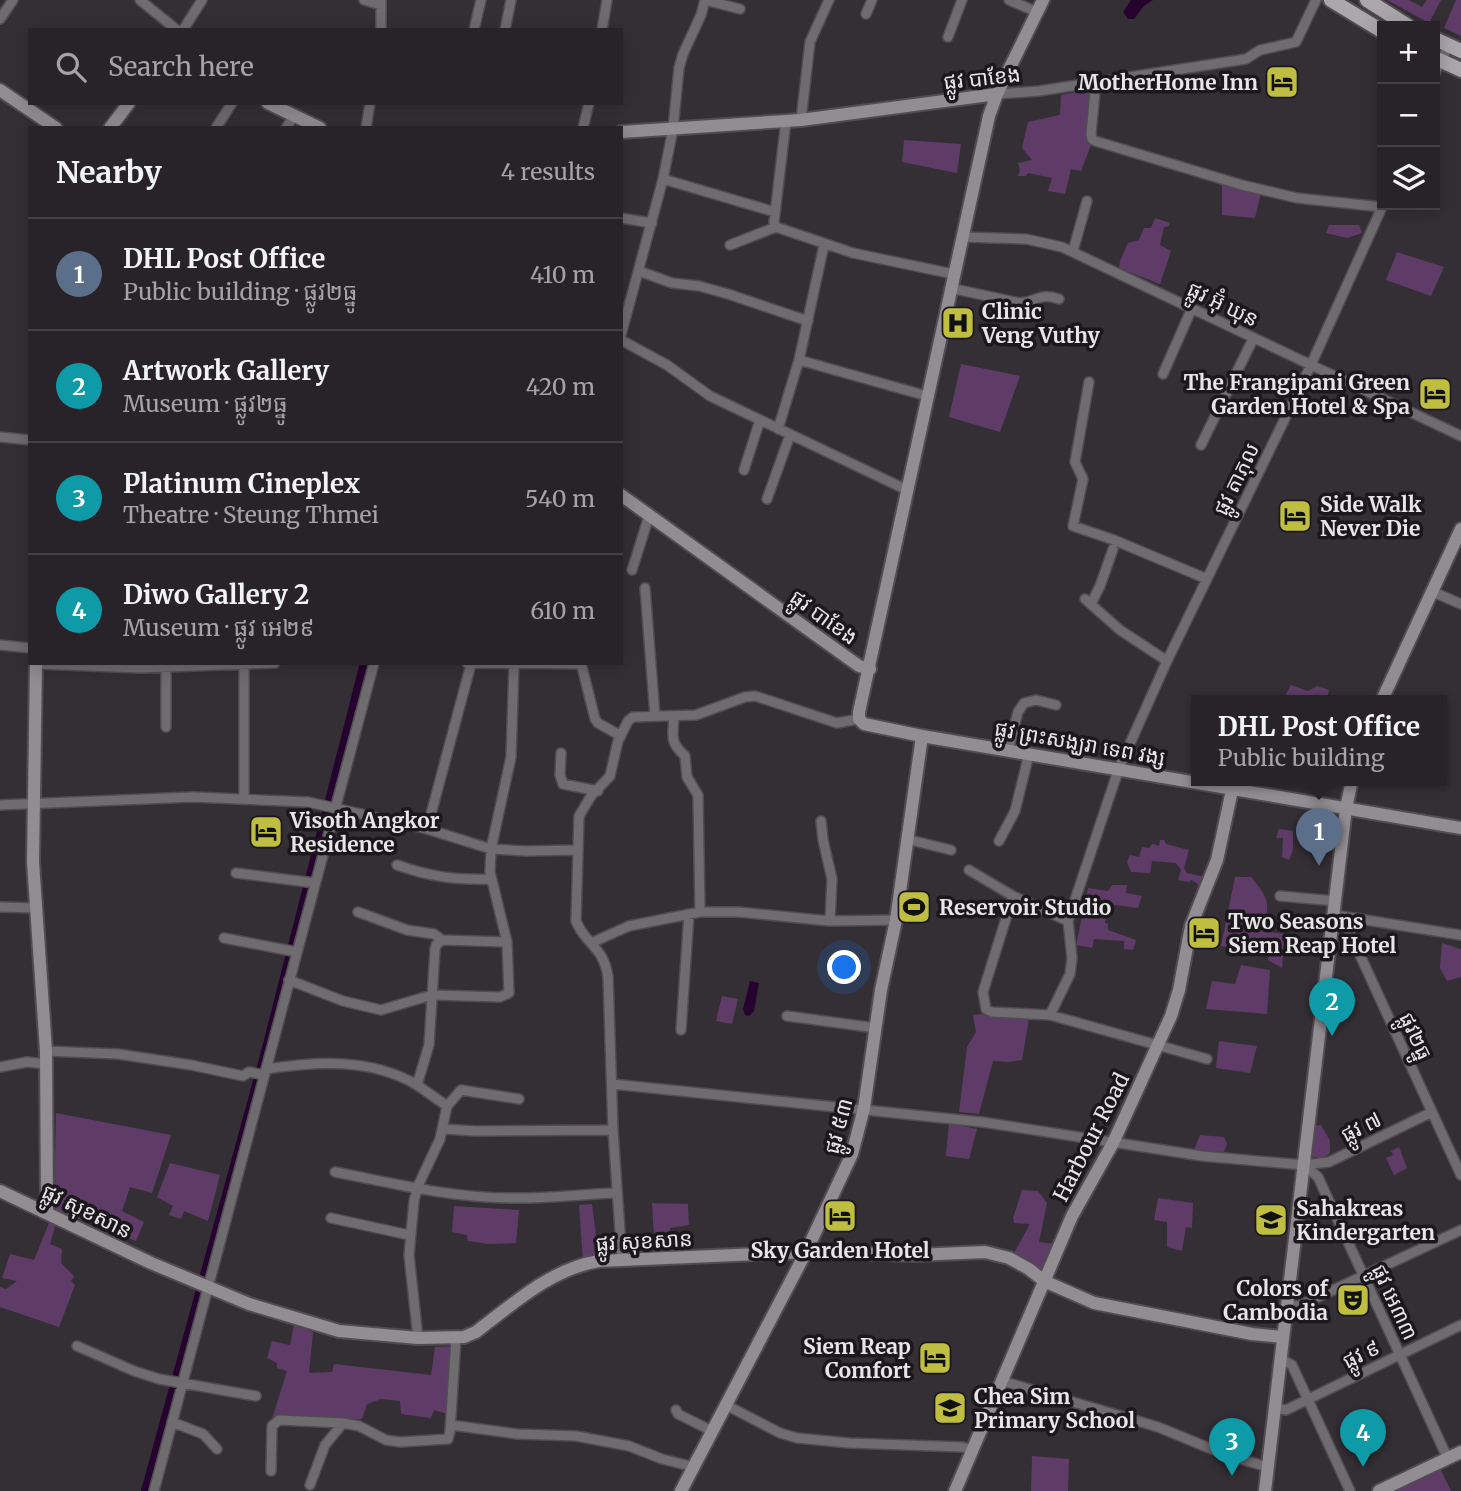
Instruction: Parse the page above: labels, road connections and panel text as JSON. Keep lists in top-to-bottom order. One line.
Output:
{"streets":{"street":["ផ្លូវ បាខែង","ផ្លូវ អ៊ុំ ឃុន","ផ្លូវ តាភុល","ផ្លូវ ព្រះសង្ឃរា ទេព វង្ស","ផ្លូវ២ធ្នូ","ផ្លូវ ៥៣","ផ្លូវ ៧","Harbour Road","ផ្លូវ សុខសាន","ផ្លូវ អេ៣៣","ផ្លូវ ៩"]},"crossings":[["ផ្លូវ អ៊ុំ ឃុន","ផ្លូវ តាភុល"],["ផ្លូវ តាភុល","ផ្លូវ ព្រះសង្ឃរា ទេព វង្ស"],["ផ្លូវ ព្រះសង្ឃរា ទេព វង្ស","ផ្លូវ ៥៣"],["ផ្លូវ ព្រះសង្ឃរា ទេព វង្ស","Harbour Road"],["ផ្លូវ២ធ្នូ","ផ្លូវ ៧"],["ផ្លូវ ៥៣","ផ្លូវ ៧"],["ផ្លូវ ៥៣","ផ្លូវ សុខសាន"],["ផ្លូវ ៧","Harbour Road"],["ផ្លូវ ៧","ផ្លូវ អេ៣៣"],["Harbour Road","ផ្លូវ សុខសាន"],["ផ្លូវ អេ៣៣","ផ្លូវ ៩"]],"places":{"hotel":["MotherHome Inn","The Frangipani Green Garden Hotel & Spa","Side Walk Never Die","Visoth Angkor Residence","Two Seasons Siem Reap Hotel","Sky Garden Hotel","Siem Reap Comfort"],"hospital":["Clinic Veng Vuthy"],"sports":["Reservoir Studio"],"school or university":["Sahakreas Kindergarten","Chea Sim Primary School"],"theatre":["Colors of Cambodia"]},"page":{"map_buttons":["+","−"],"search":"Search here","heading":["Nearby","4 results"],"list":[{"mark":"1","name":"DHL Post Office","note":"Public building · ផ្លូវ២ធ្នូ","value":"410 m"},{"mark":"2","name":"Artwork Gallery","note":"Museum · ផ្លូវ២ធ្នូ","value":"420 m"},{"mark":"3","name":"Platinum Cineplex","note":"Theatre · Steung Thmei","value":"540 m"},{"mark":"4","name":"Diwo Gallery 2","note":"Museum · ផ្លូវ អេ២៩","value":"610 m"}],"popup":["DHL Post Office","Public building"],"pins":["1","2","4","3"]}}
